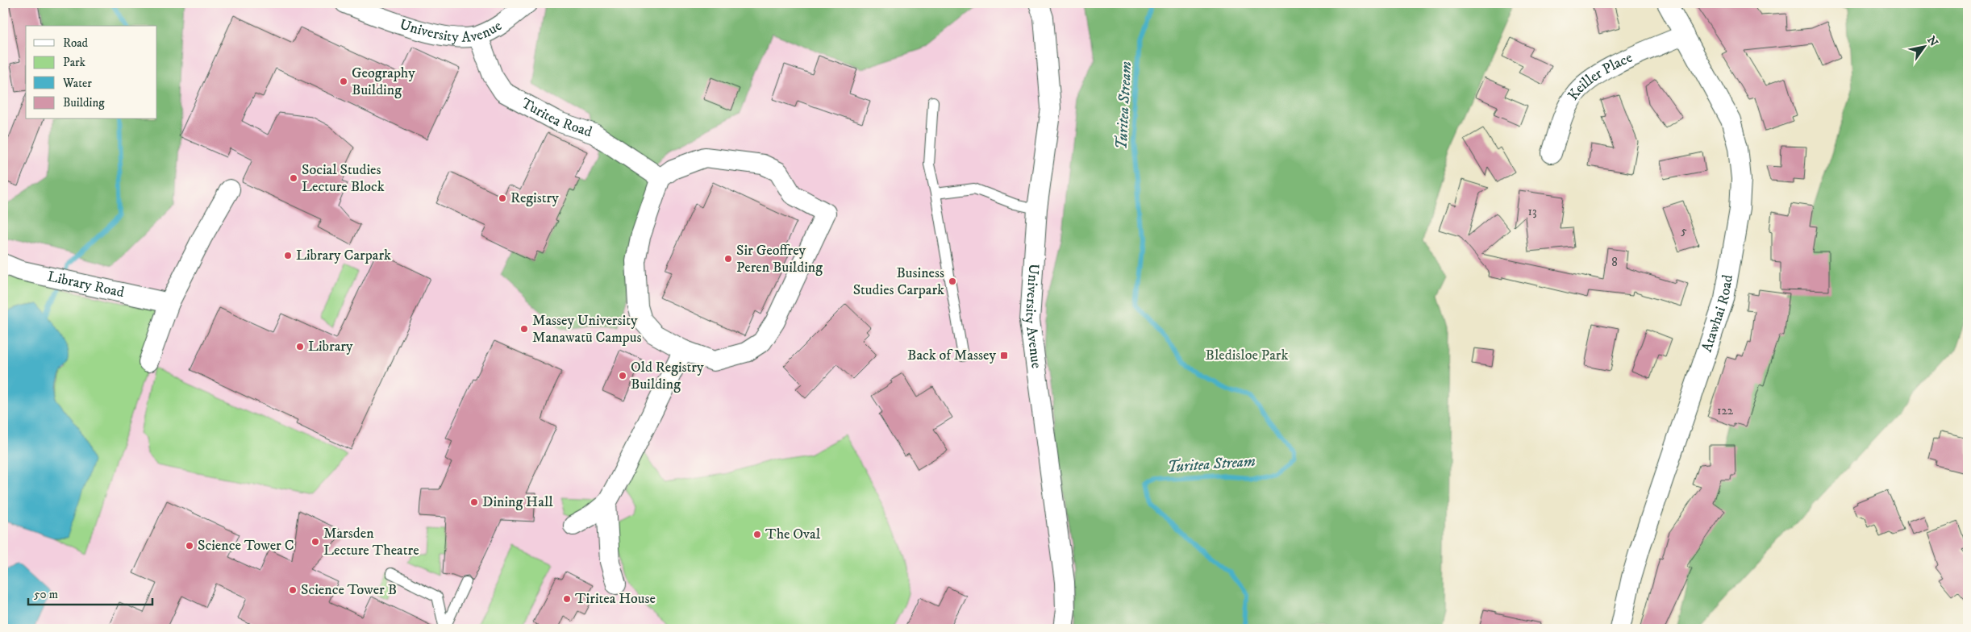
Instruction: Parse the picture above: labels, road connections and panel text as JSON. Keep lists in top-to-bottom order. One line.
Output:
{"streets":{"street":["University Avenue","Keiller Place","Turitea Road","Library Road","Atawhai Road"]},"crossings":[["University Avenue","Turitea Road"],["Keiller Place","Atawhai Road"]],"water":["Turitea Stream"],"parks":["Bledisloe Park"],"places":{"other":["Geography Building","Social Studies Lecture Block","Registry","Library Carpark","Sir Geoffrey Peren Building","Business Studies Carpark","Massey University Manawatū Campus","Library","Old Registry Building","Dining Hall","The Oval","Marsden Lecture Theatre","Science Tower C","Science Tower B","Tiritea House"],"transit":["Back of Massey"]},"house_numbers":["13","5","8","122"],"legend":["Road","Park","Water","Building"],"scale_bar":"50 m","north":"top right"}
